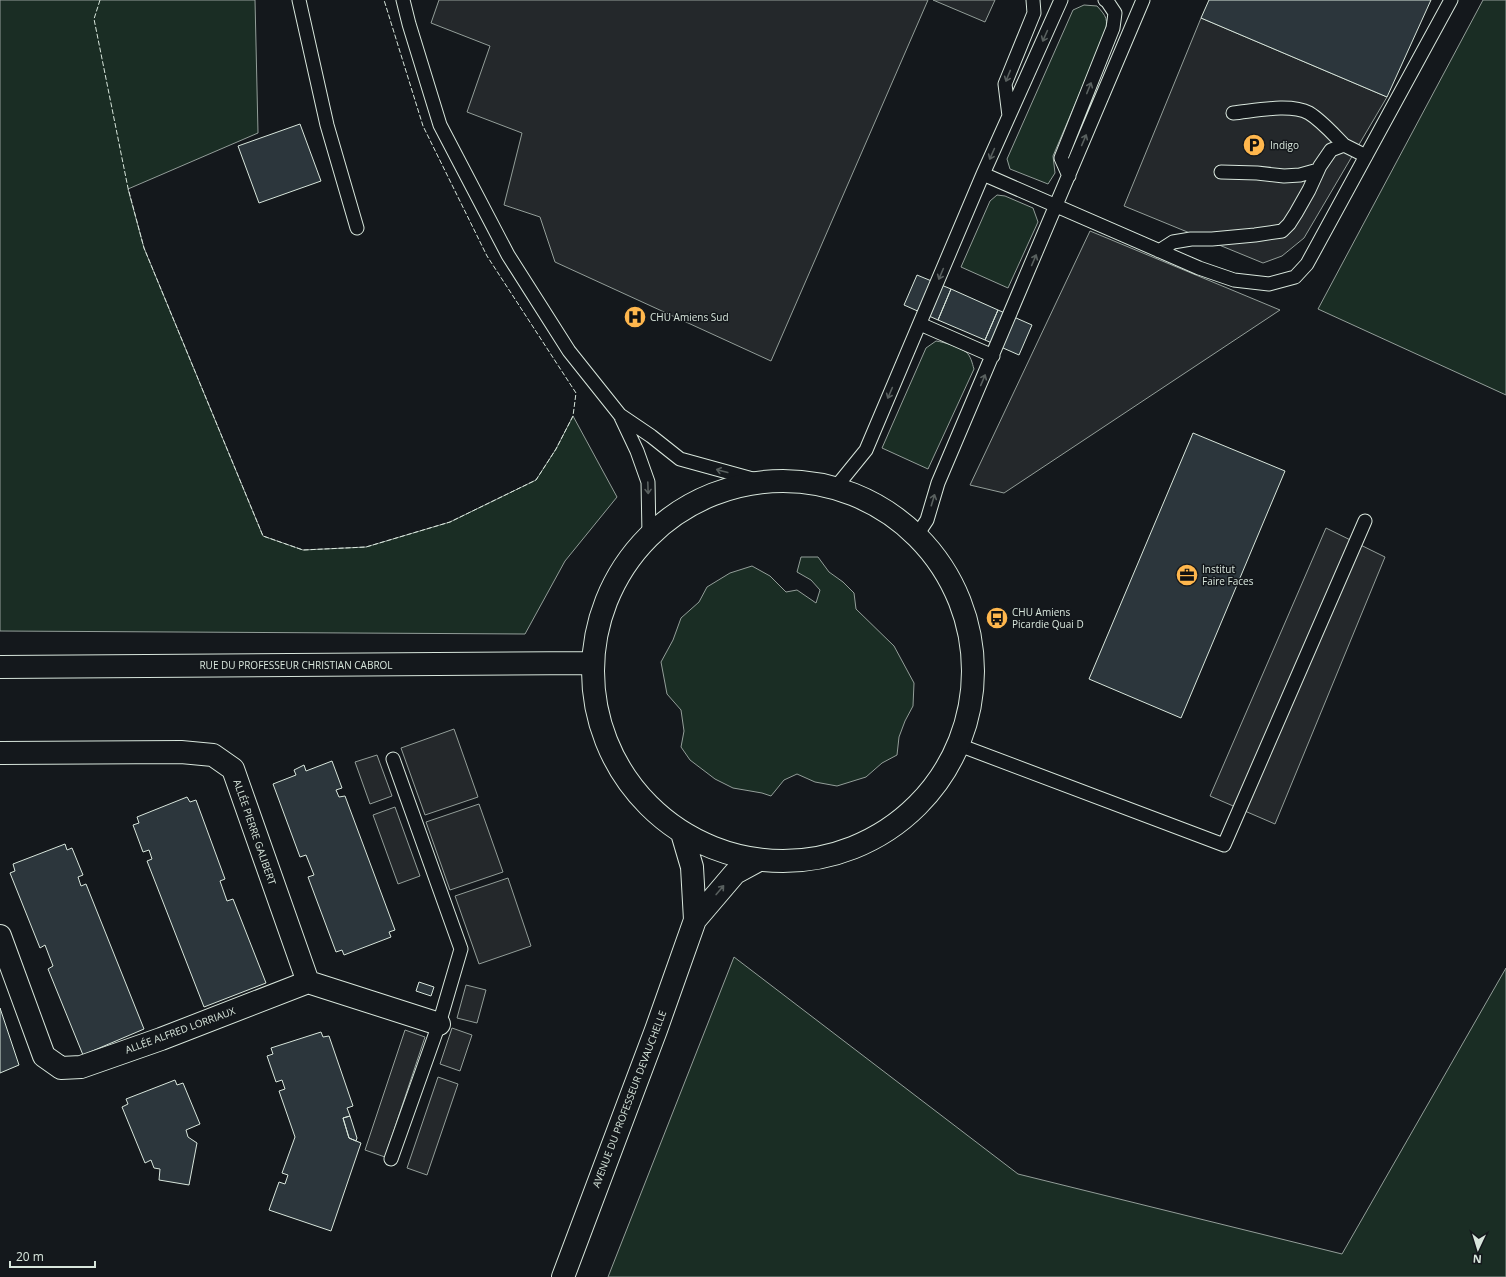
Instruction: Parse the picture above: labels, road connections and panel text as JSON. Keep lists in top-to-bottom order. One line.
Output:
{"streets":{"street":["RUE DU PROFESSEUR CHRISTIAN CABROL","ALLÉE PIERRE GALIBERT","ALLÉE ALFRED LORRIAUX","AVENUE DU PROFESSEUR DEVAUCHELLE"]},"crossings":[["ALLÉE PIERRE GALIBERT","ALLÉE ALFRED LORRIAUX"]],"places":{"parking":["Indigo"],"hospital":["CHU Amiens Sud"],"office":["Institut Faire Faces"],"bus stop":["CHU Amiens Picardie Quai D"]},"scale_bar":"20 m","north":"bottom"}
